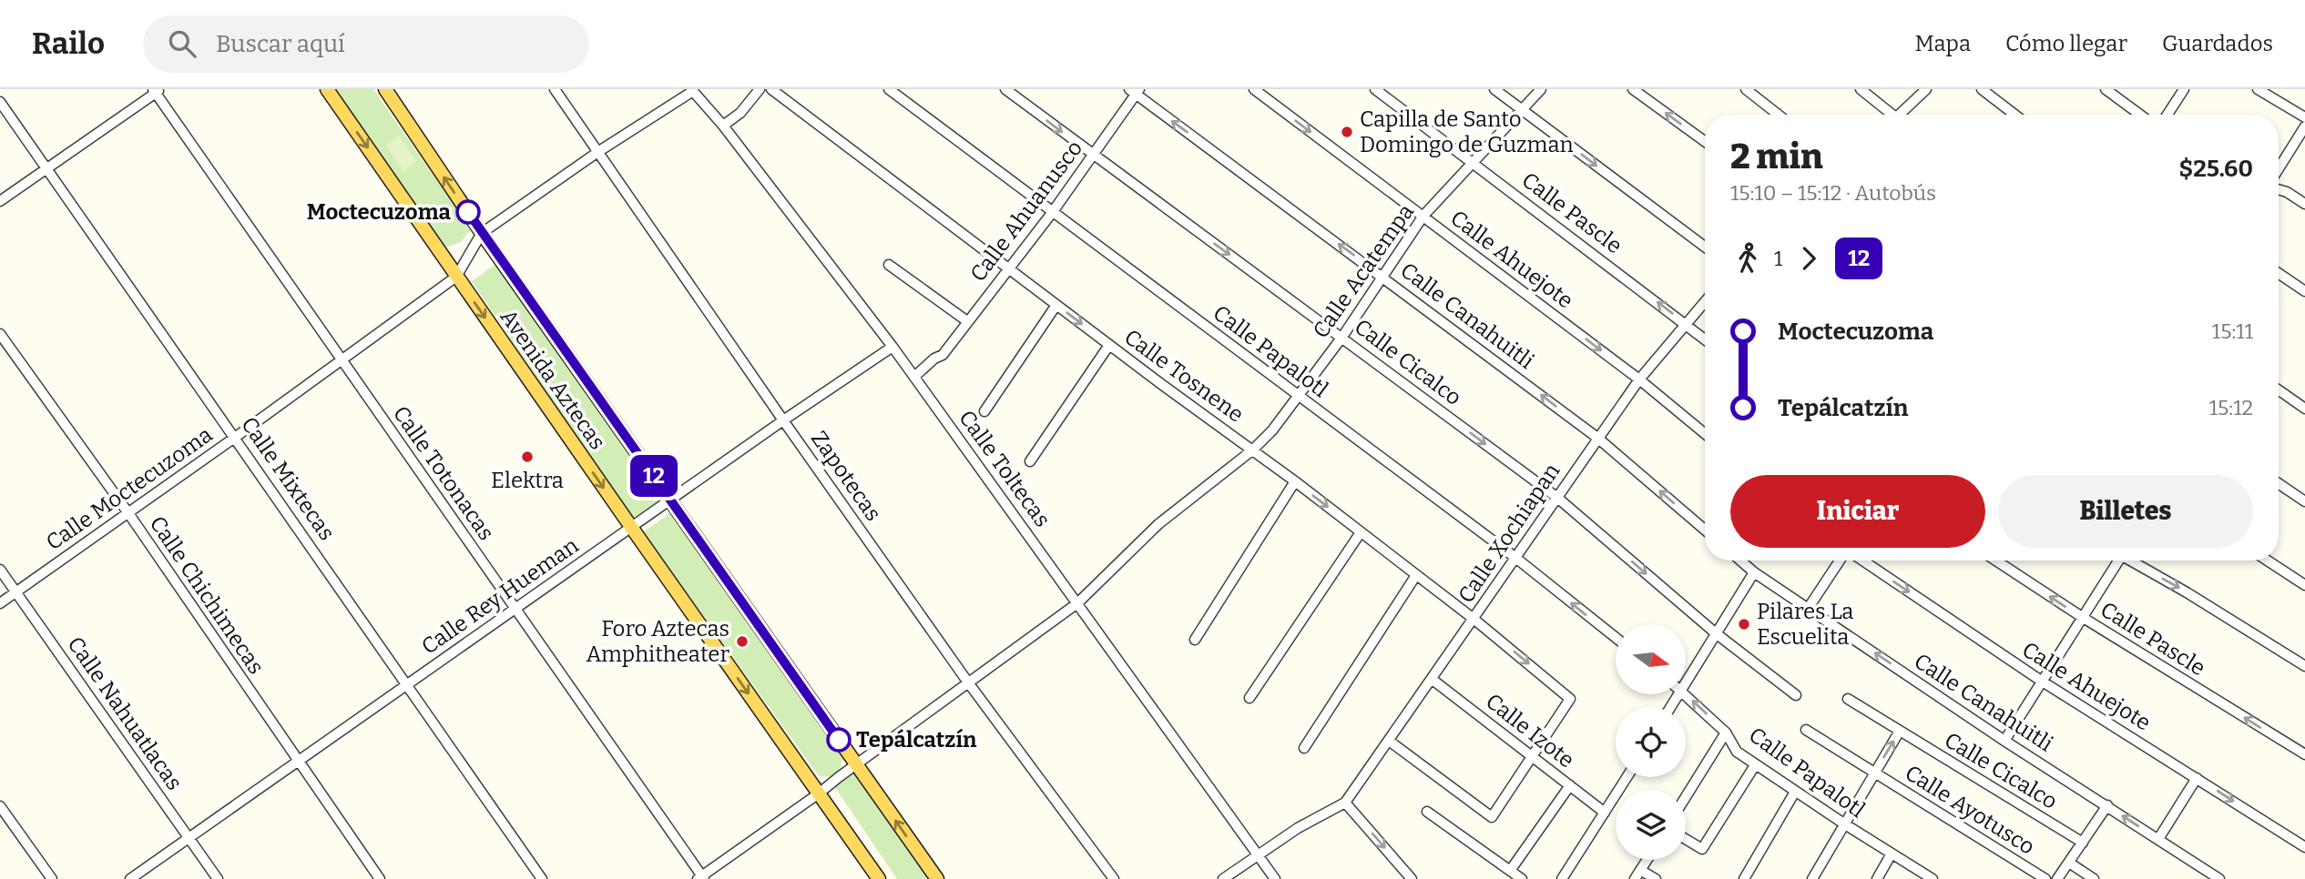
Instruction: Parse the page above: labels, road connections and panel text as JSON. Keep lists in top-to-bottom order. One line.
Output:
{"streets":{"main road":["Avenida Aztecas"],"street":["Calle Ahuanusco","Calle Pascle","Calle Ahuejote","Calle Acatempa","Calle Canahuitli","Calle Papalotl","Calle Cicalco","Calle Tosnene","Calle Toltecas","Calle Totonacas","Zapotecas","Calle Mixtecas","Calle Moctecuzoma","Calle Xochiapan","Calle Chichimecas","Calle Rey Hueman","Calle Nahuatlacas","Calle Izote","Calle Ayotusco"]},"crossings":[["Calle Ahuanusco","Calle Canahuitli"],["Calle Ahuanusco","Calle Papalotl"],["Calle Ahuanusco","Calle Cicalco"],["Calle Ahuanusco","Calle Tosnene"],["Calle Ahuanusco","Calle Toltecas"],["Calle Pascle","Calle Acatempa"],["Calle Pascle","Calle Xochiapan"],["Calle Ahuejote","Calle Acatempa"],["Calle Ahuejote","Calle Xochiapan"],["Calle Acatempa","Calle Canahuitli"],["Calle Acatempa","Calle Papalotl"],["Calle Acatempa","Calle Cicalco"],["Calle Acatempa","Calle Tosnene"],["Calle Acatempa","Avenida Aztecas"],["Calle Acatempa","Calle Toltecas"],["Calle Acatempa","Calle Totonacas"],["Calle Acatempa","Zapotecas"],["Calle Canahuitli","Calle Xochiapan"],["Calle Papalotl","Calle Xochiapan"],["Calle Cicalco","Calle Xochiapan"],["Calle Tosnene","Calle Xochiapan"],["Calle Tosnene","Calle Izote"],["Avenida Aztecas","Calle Moctecuzoma"],["Avenida Aztecas","Calle Rey Hueman"],["Calle Toltecas","Calle Rey Hueman"],["Calle Totonacas","Calle Moctecuzoma"],["Calle Totonacas","Calle Rey Hueman"],["Zapotecas","Calle Rey Hueman"],["Calle Mixtecas","Calle Moctecuzoma"],["Calle Mixtecas","Calle Rey Hueman"],["Calle Moctecuzoma","Calle Chichimecas"],["Calle Moctecuzoma","Calle Nahuatlacas"],["Calle Xochiapan","Calle Izote"],["Calle Chichimecas","Calle Rey Hueman"],["Calle Rey Hueman","Calle Nahuatlacas"]],"one_way":["Calle Ahuejote","Calle Canahuitli","Calle Cicalco"],"places":["Capilla de Santo Domingo de Guzman","Moctecuzoma","Elektra","Pilares La Escuelita","Foro Aztecas Amphitheater","Tepálcatzín"],"lines":["bus line 12"],"north":"right","page":{"header":"Railo","search":"Buscar aquí","nav":["Mapa","Cómo llegar","Guardados"],"on_map":"12","heading":["2 min","15:10 – 15:12 · Autobús","$25.60"],"legs":["1","12"],"list":[{"name":"Moctecuzoma","value":"15:11"},{"name":"Tepálcatzín","value":"15:12"}],"buttons":["Iniciar","Billetes"]}}
